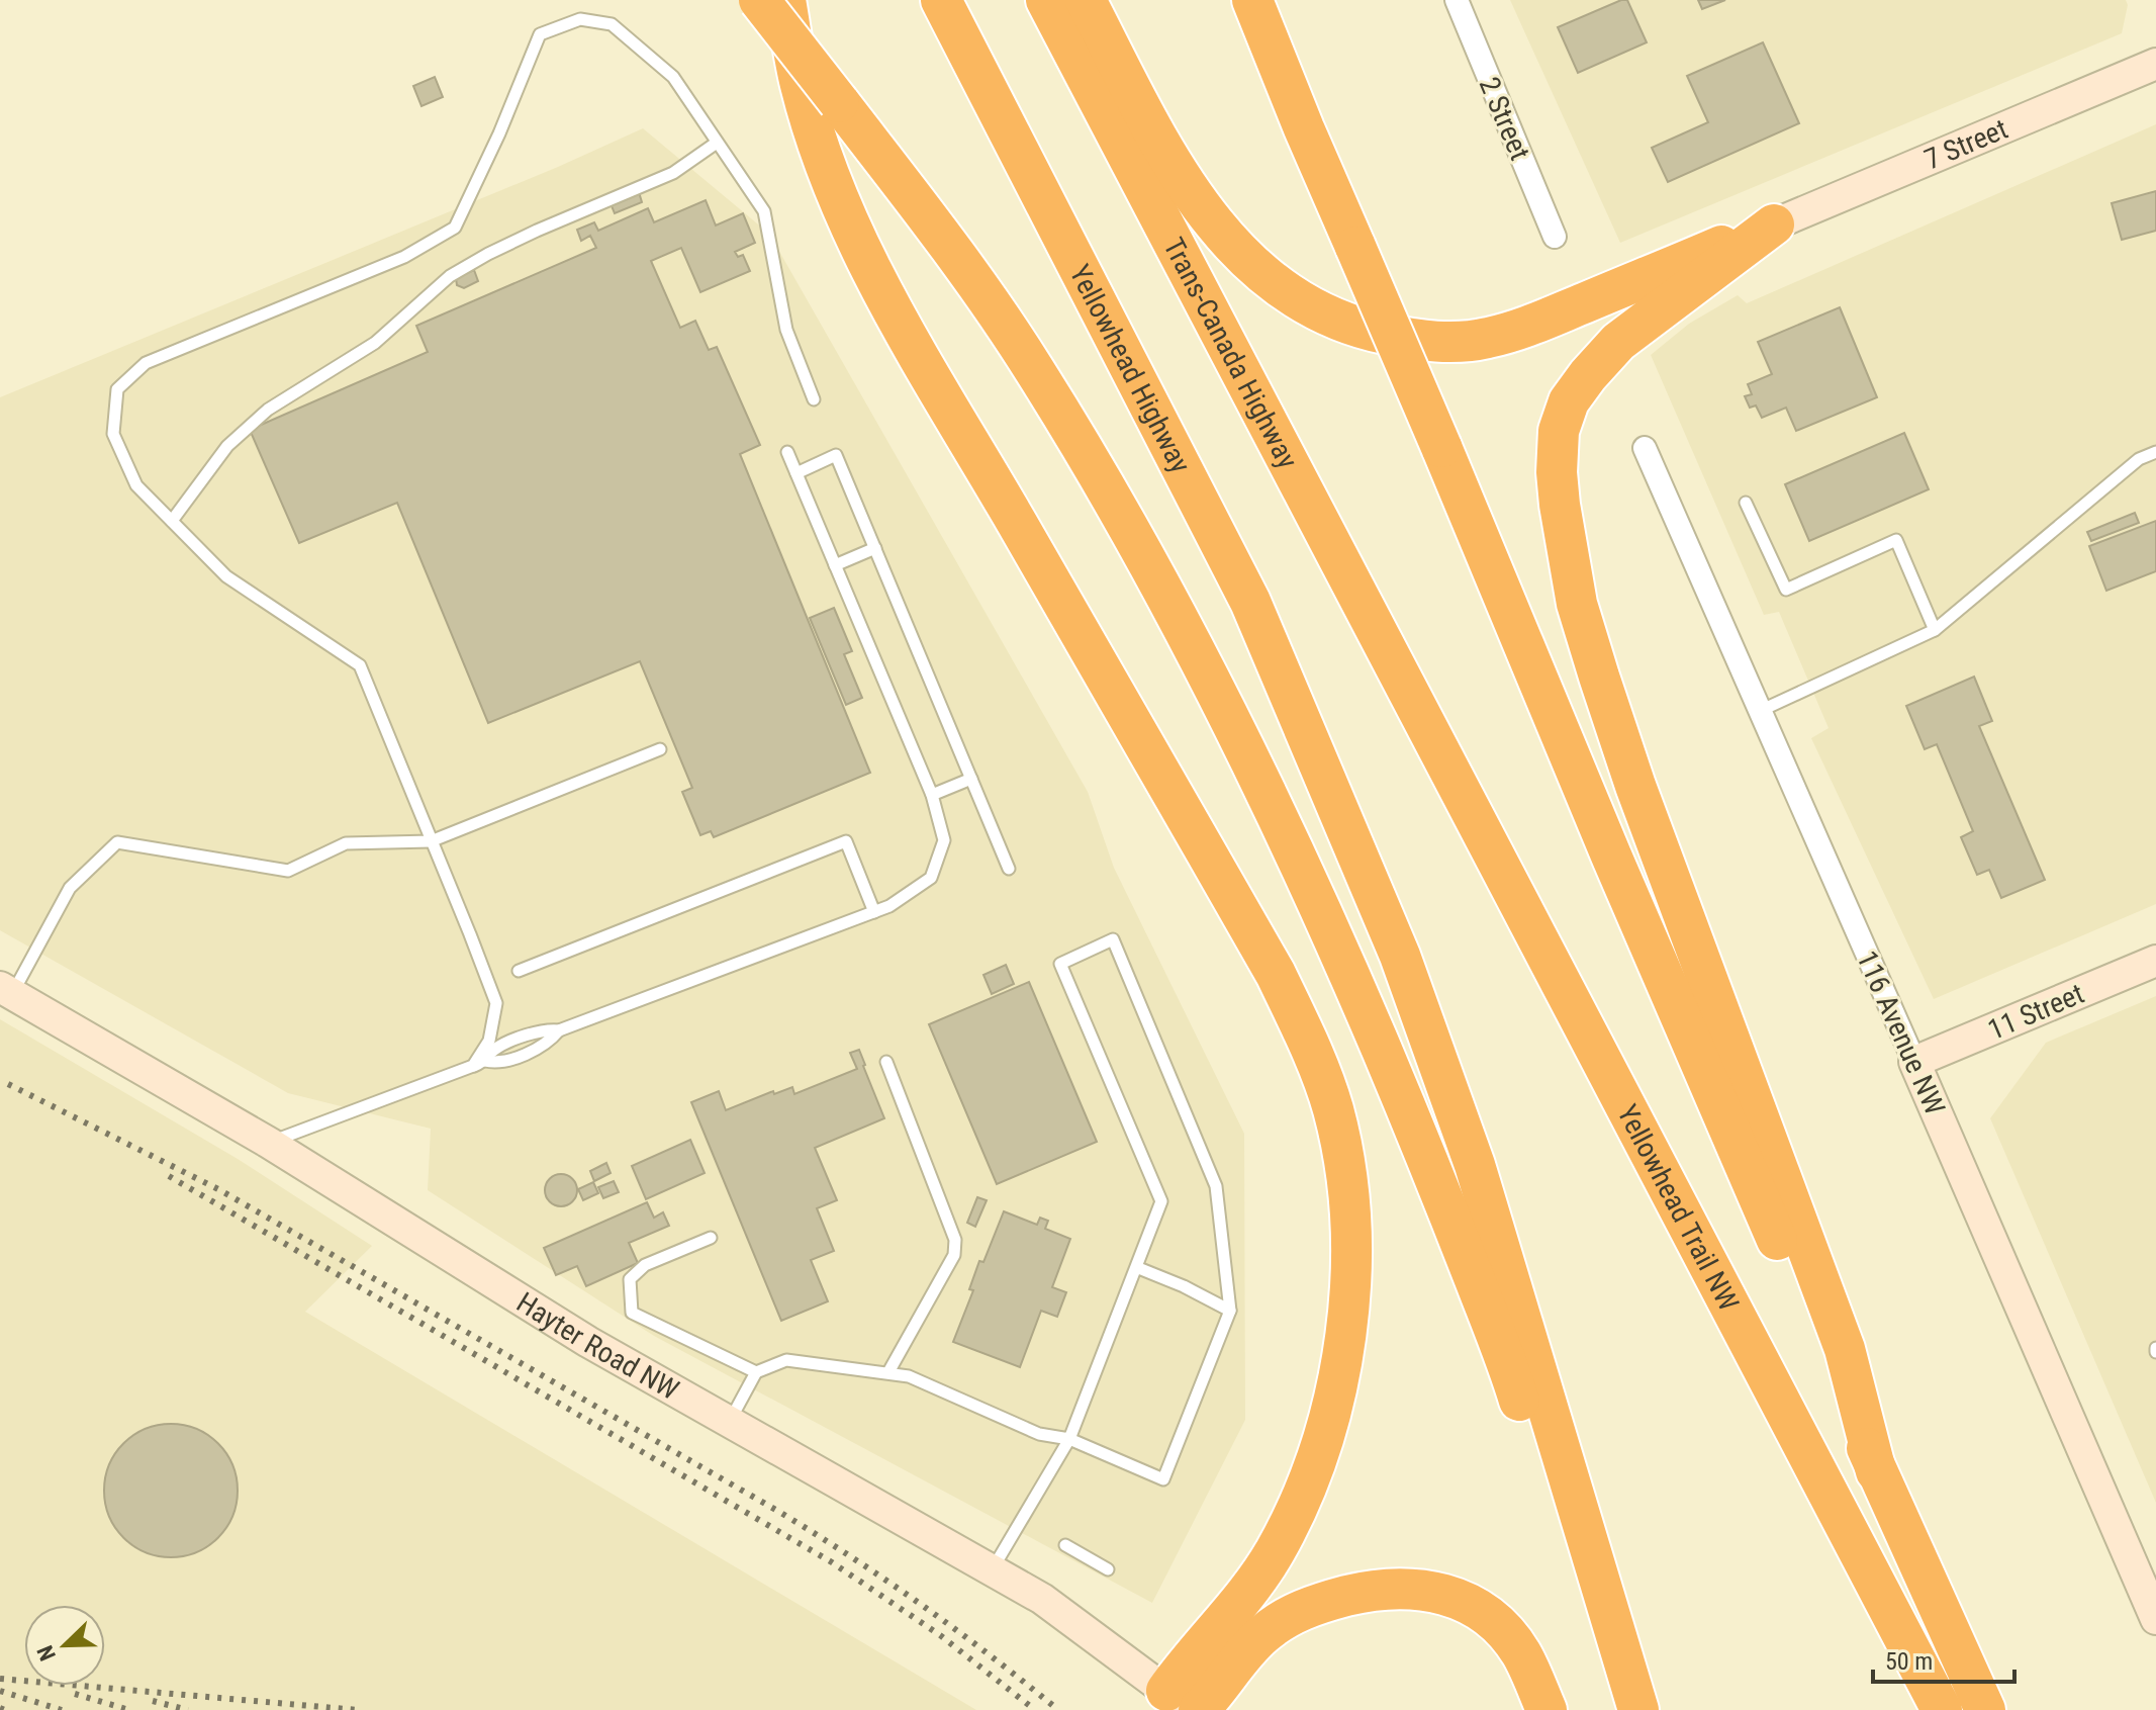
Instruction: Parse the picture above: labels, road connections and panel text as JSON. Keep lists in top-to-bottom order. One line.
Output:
{"streets":{"highway":["Trans-Canada Highway","Yellowhead Highway","Yellowhead Trail NW"],"street":["2 Street","7 Street","11 Street","116 Avenue NW","Hayter Road NW"]},"crossings":[["Trans-Canada Highway","Yellowhead Trail NW"],["11 Street","116 Avenue NW"]],"scale_bar":"50 m","north":"bottom left"}
